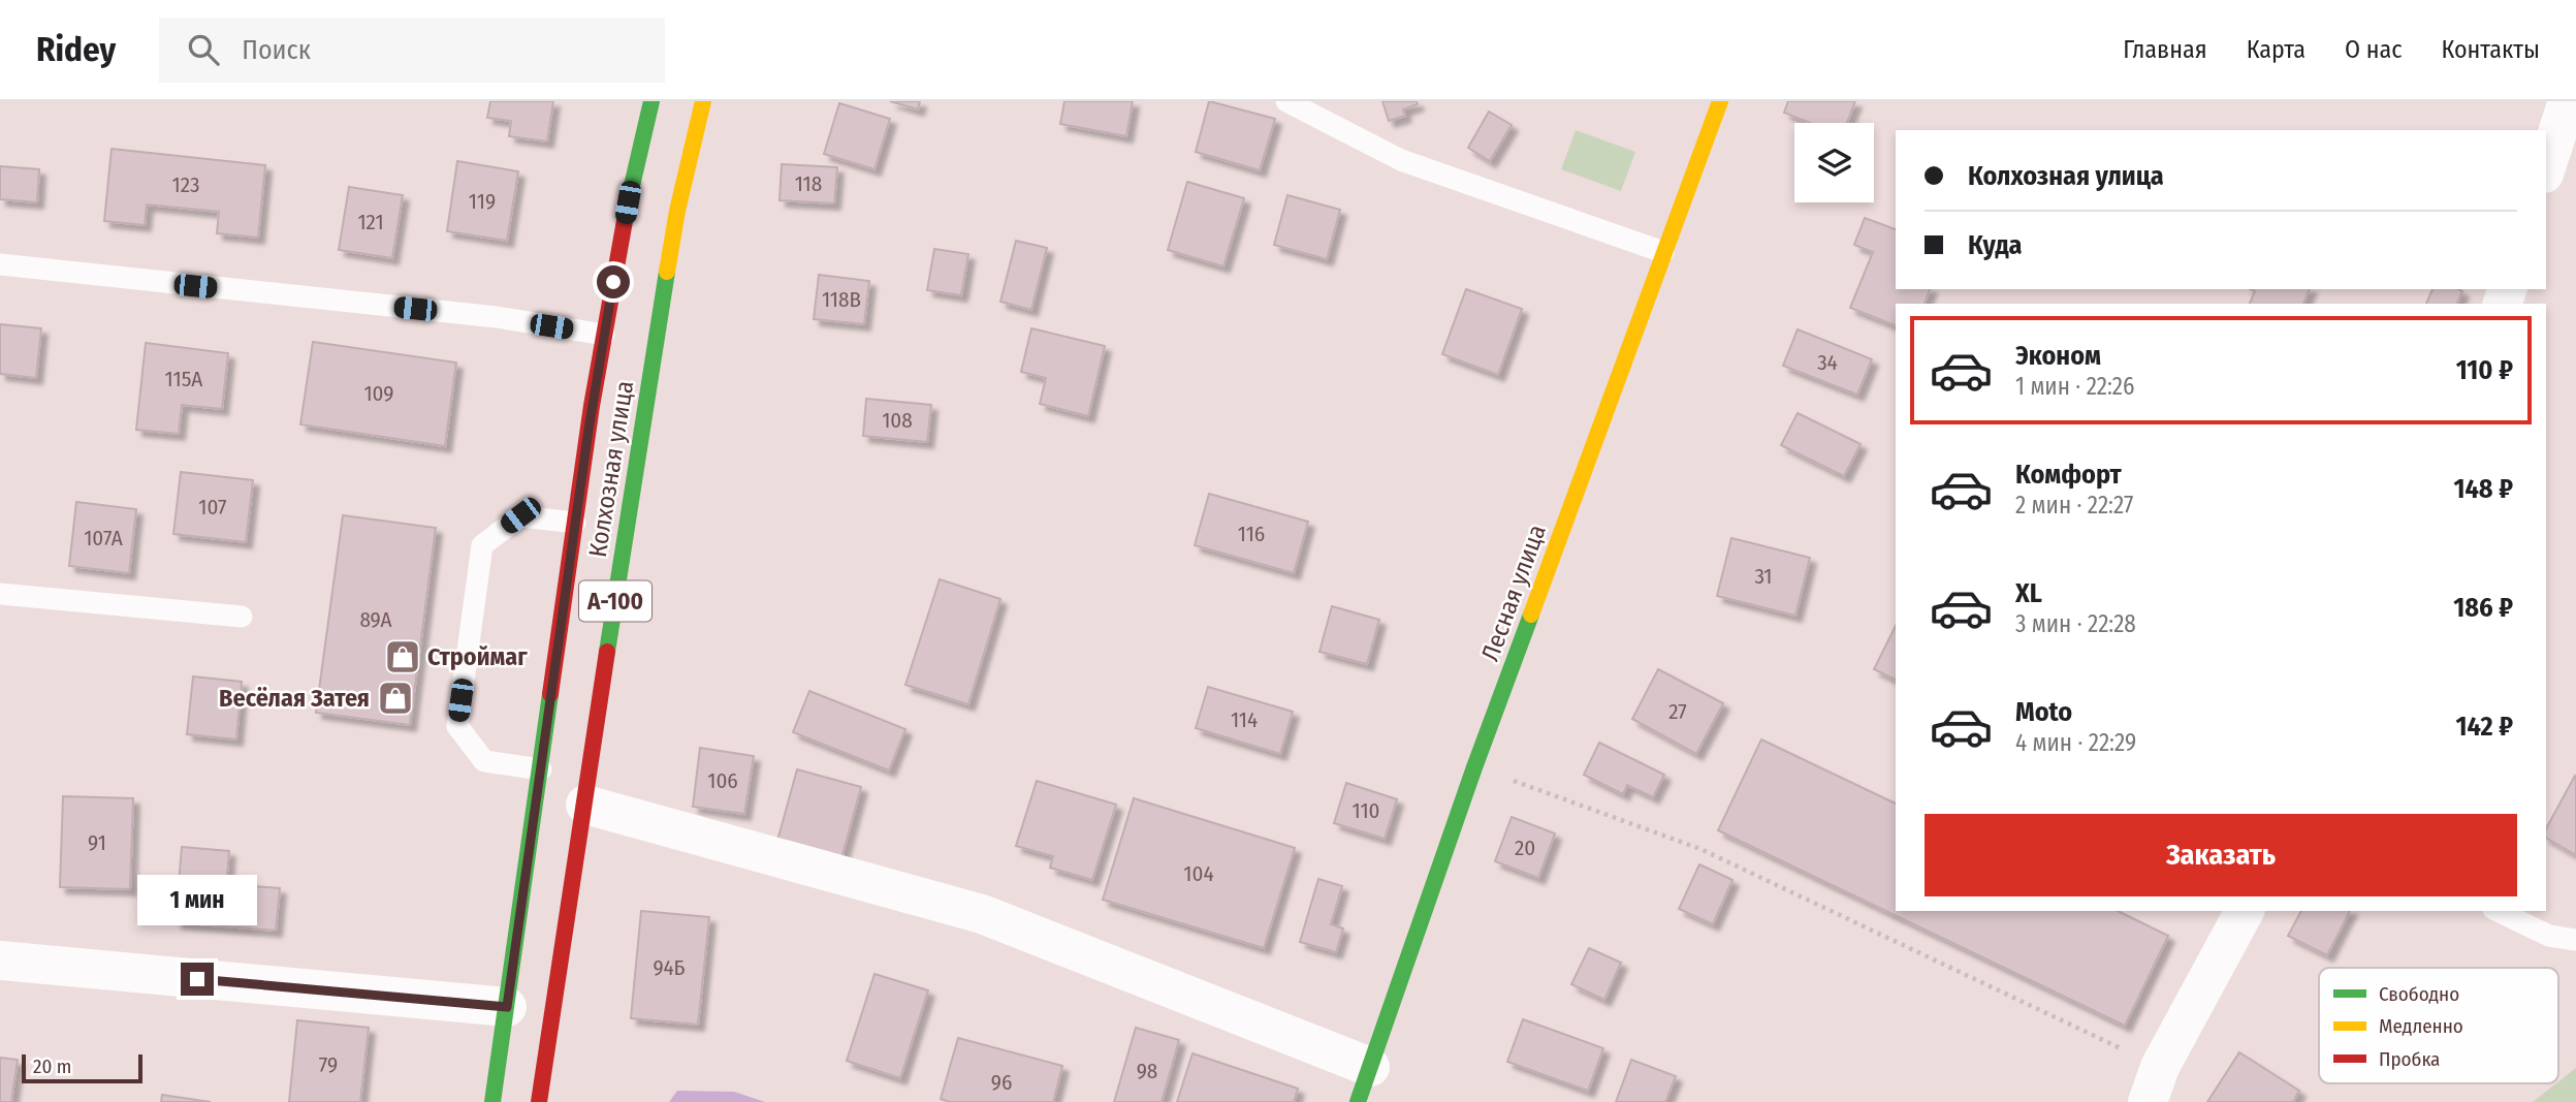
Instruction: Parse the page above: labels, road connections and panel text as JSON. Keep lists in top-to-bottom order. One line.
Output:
{"streets":{"main road":["Колхозная улица","Лесная улица","А-100"]},"places":{"shop":["Строймаг","Весёлая Затея"]},"house_numbers":["118","123","119","121","118В","34","115А","109","108","107","116","107А","31","89А","27","114","106","110","91","20","104","94Б","79","98","96"],"legend":["Свободно","Медленно","Пробка"],"scale_bar":"20 m","page":{"header":"Ridey","search":"Поиск","nav":["Главная","Карта","О нас","Контакты"],"banner":["Колхозная улица","Куда"],"list":[{"name":"Эконом","note":"1 мин · 22:26","value":"110 ₽"},{"name":"Комфорт","note":"2 мин · 22:27","value":"148 ₽"},{"name":"XL","note":"3 мин · 22:28","value":"186 ₽"},{"name":"Moto","note":"4 мин · 22:29","value":"142 ₽"}],"buttons":"Заказать","bubble":"1 мин","scale":"20 m"}}
